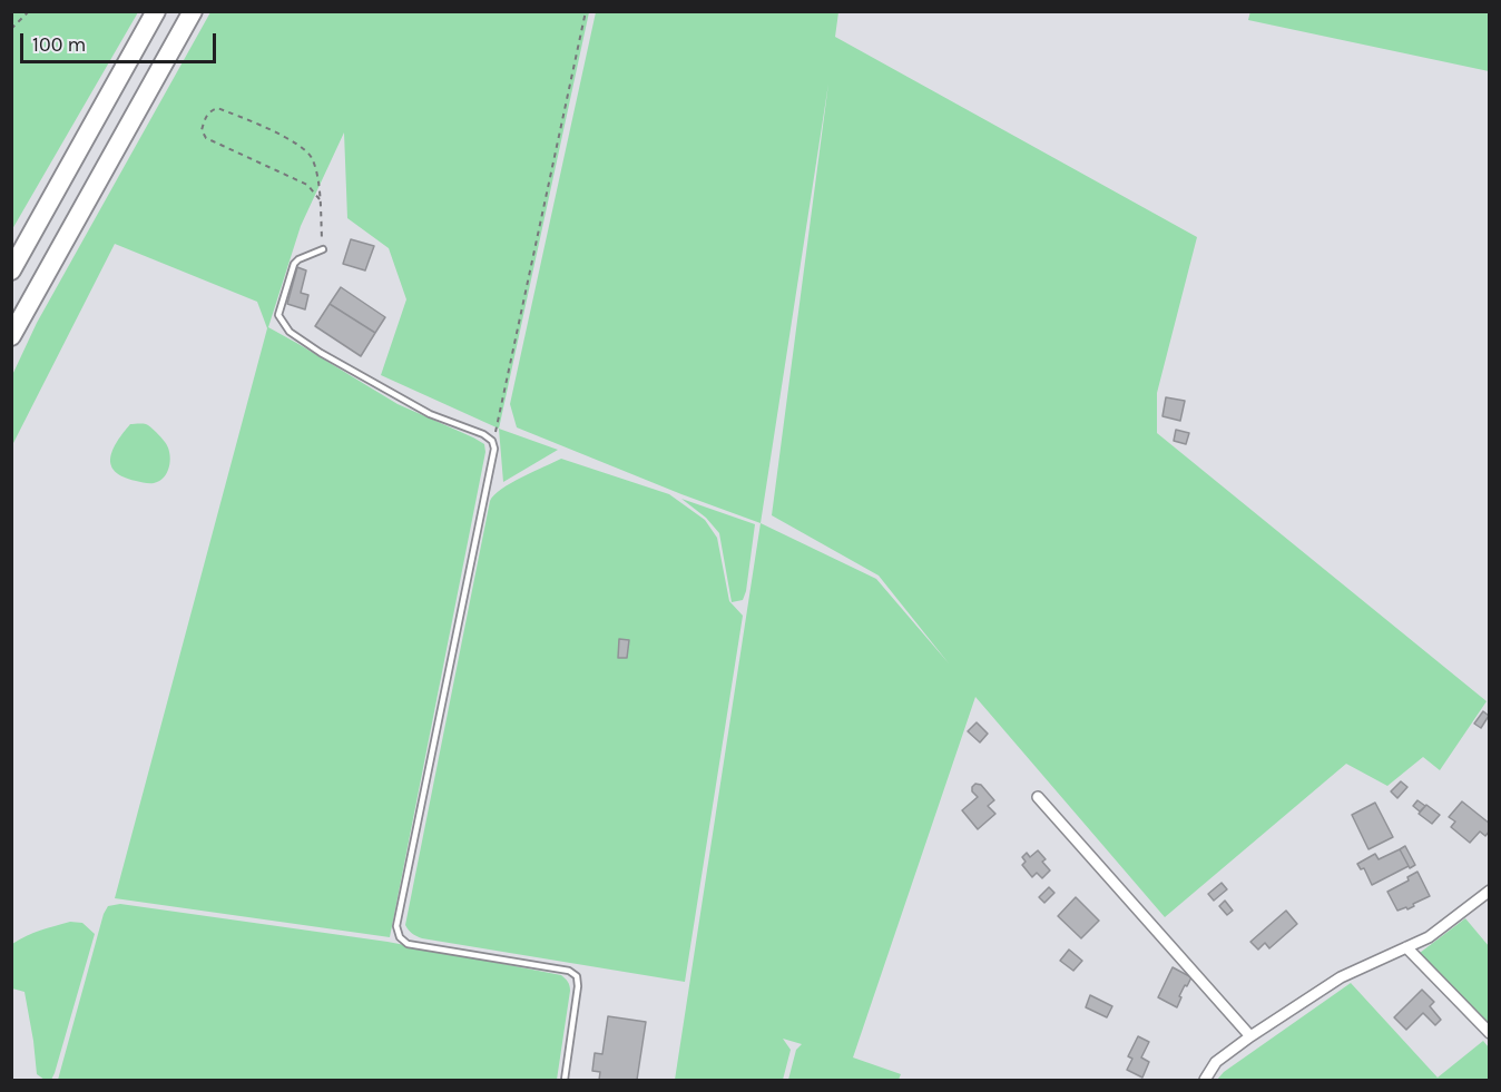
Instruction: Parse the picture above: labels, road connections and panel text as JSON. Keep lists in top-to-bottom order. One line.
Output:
{"scale_bar":"100 m"}
